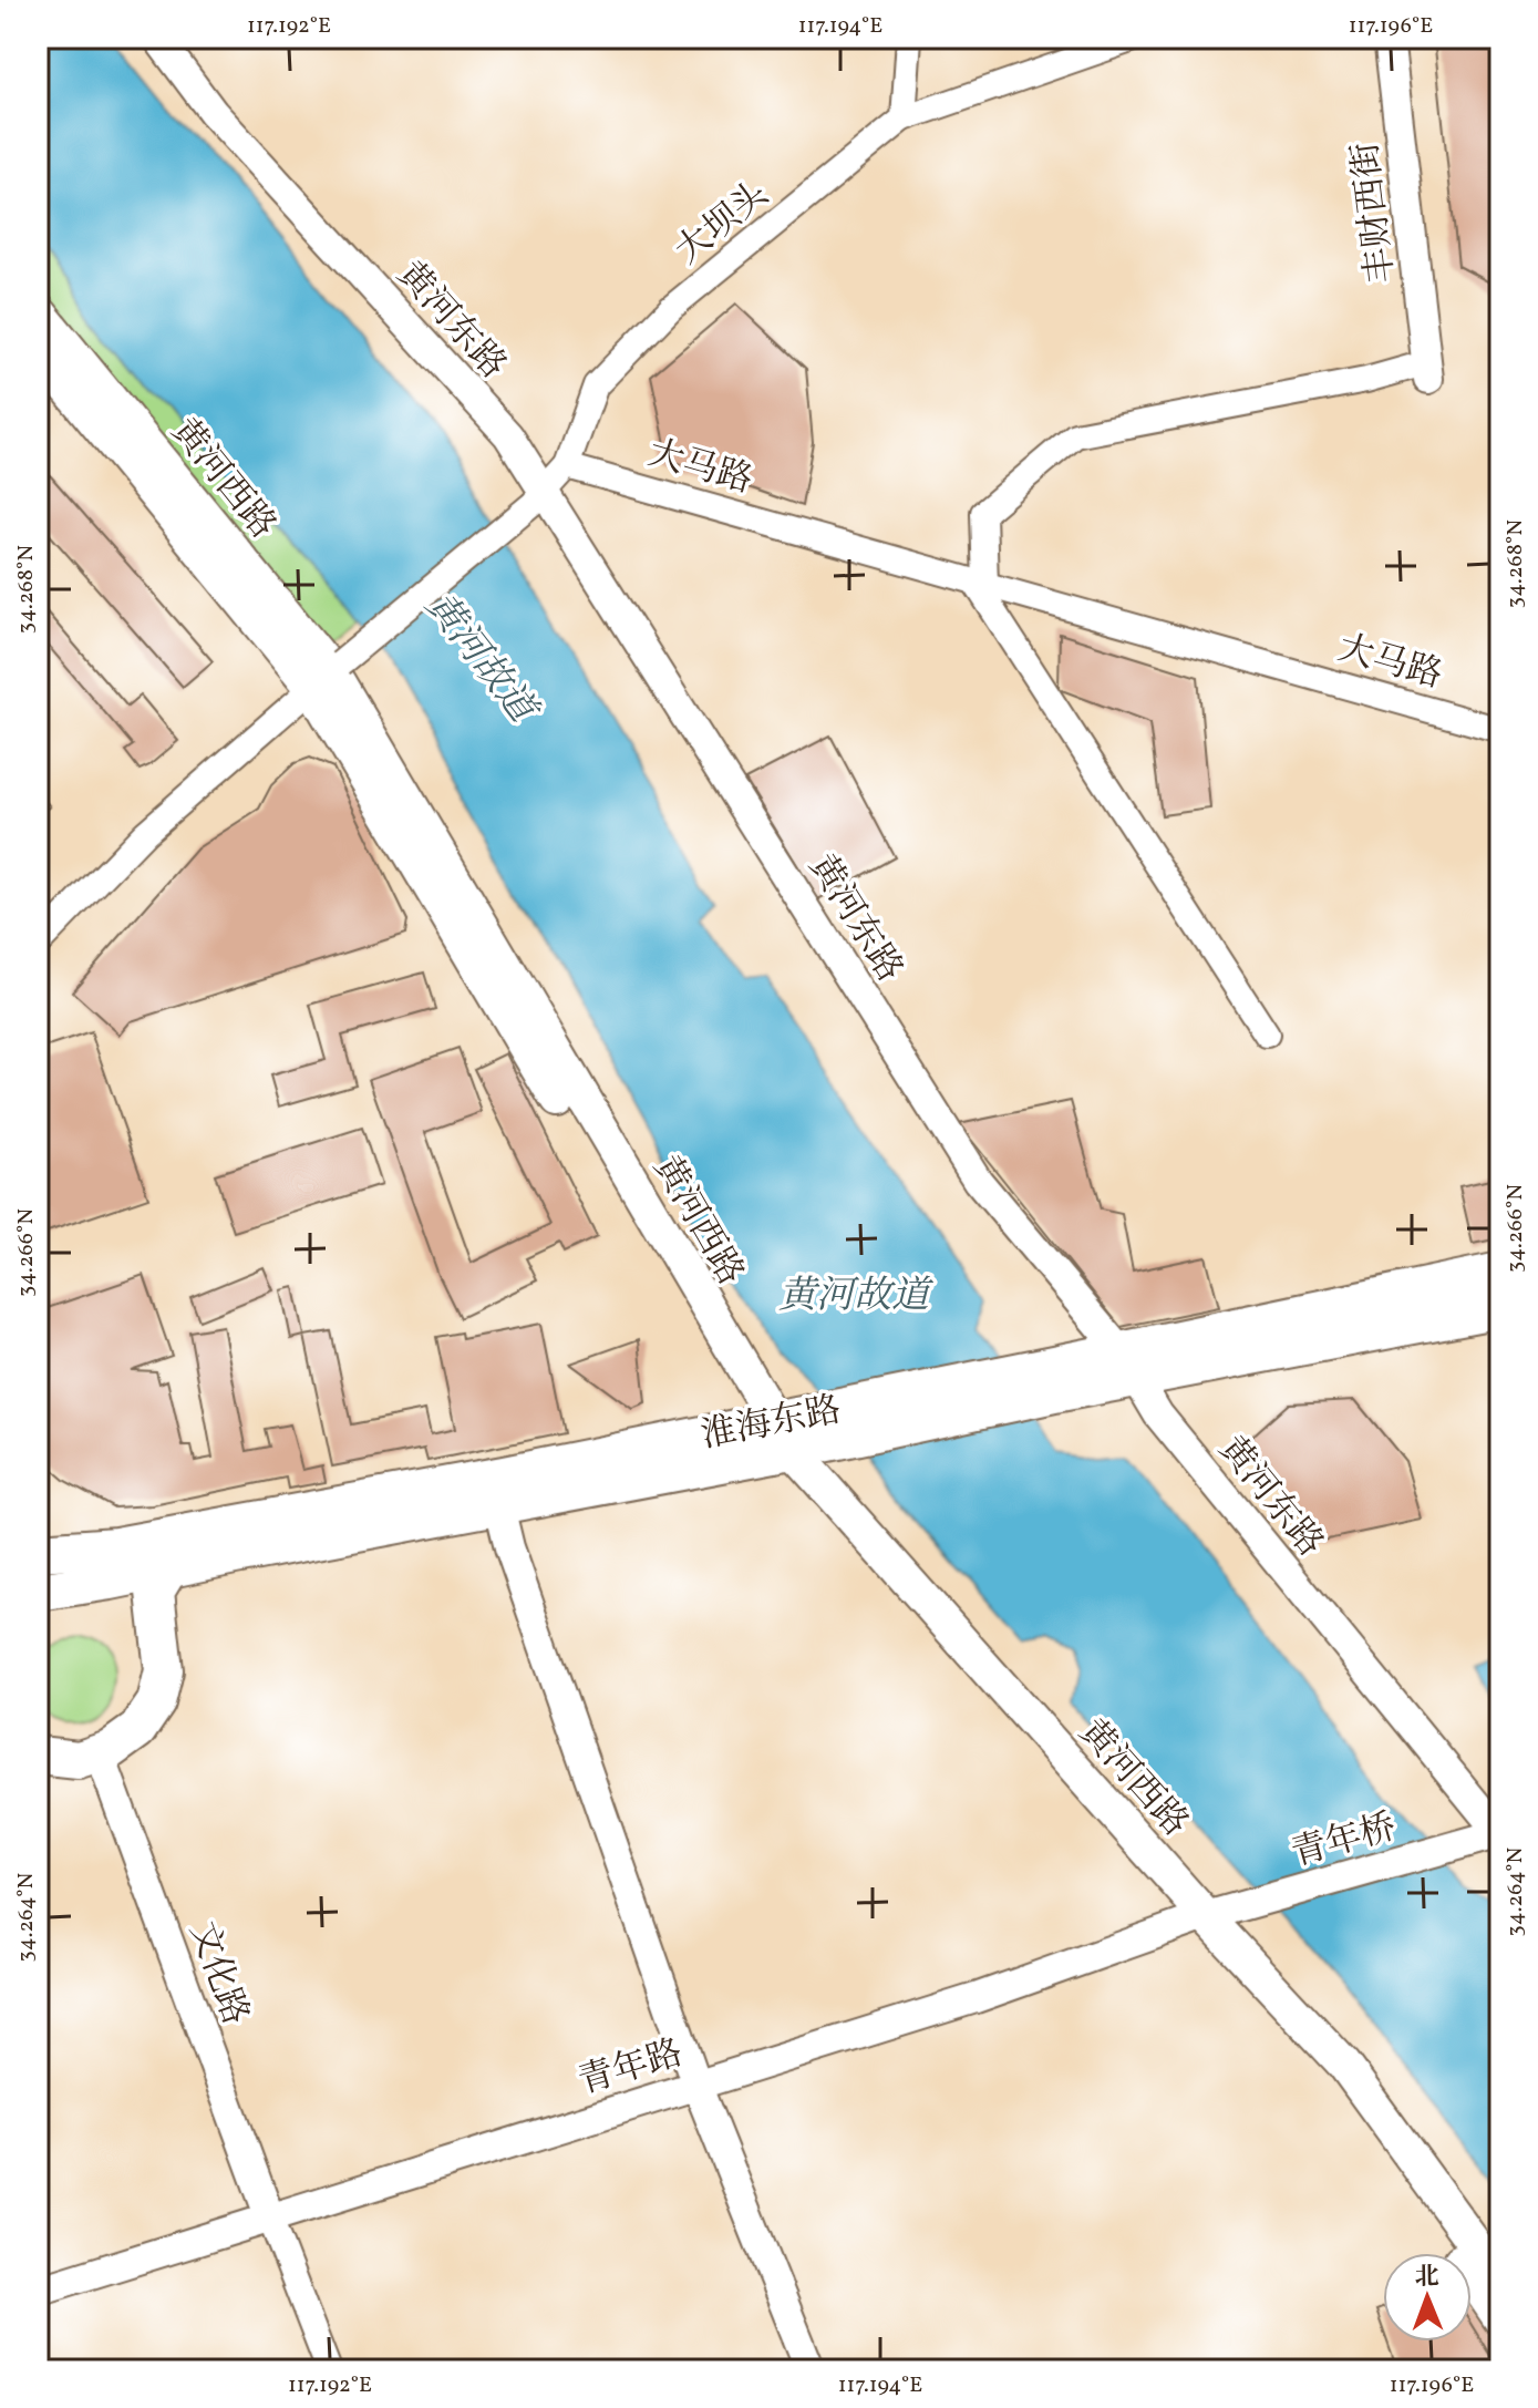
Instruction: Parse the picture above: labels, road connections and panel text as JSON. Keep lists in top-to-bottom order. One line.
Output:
{"streets":{"main road":["黄河西路","淮海东路"],"street":["丰财西街","大坝头","黄河东路","大马路","青年桥","文化路","青年路"]},"crossings":[["大坝头","大马路"],["黄河东路","淮海东路"],["黄河东路","青年桥"],["黄河西路","淮海东路"],["黄河西路","青年路"],["青年桥","青年路"],["文化路","青年路"]],"water":["黄河故道"],"north":"top","coordinates":["117.192°E","117.194°E","117.196°E","34.268°N","34.266°N","34.264°N"]}
